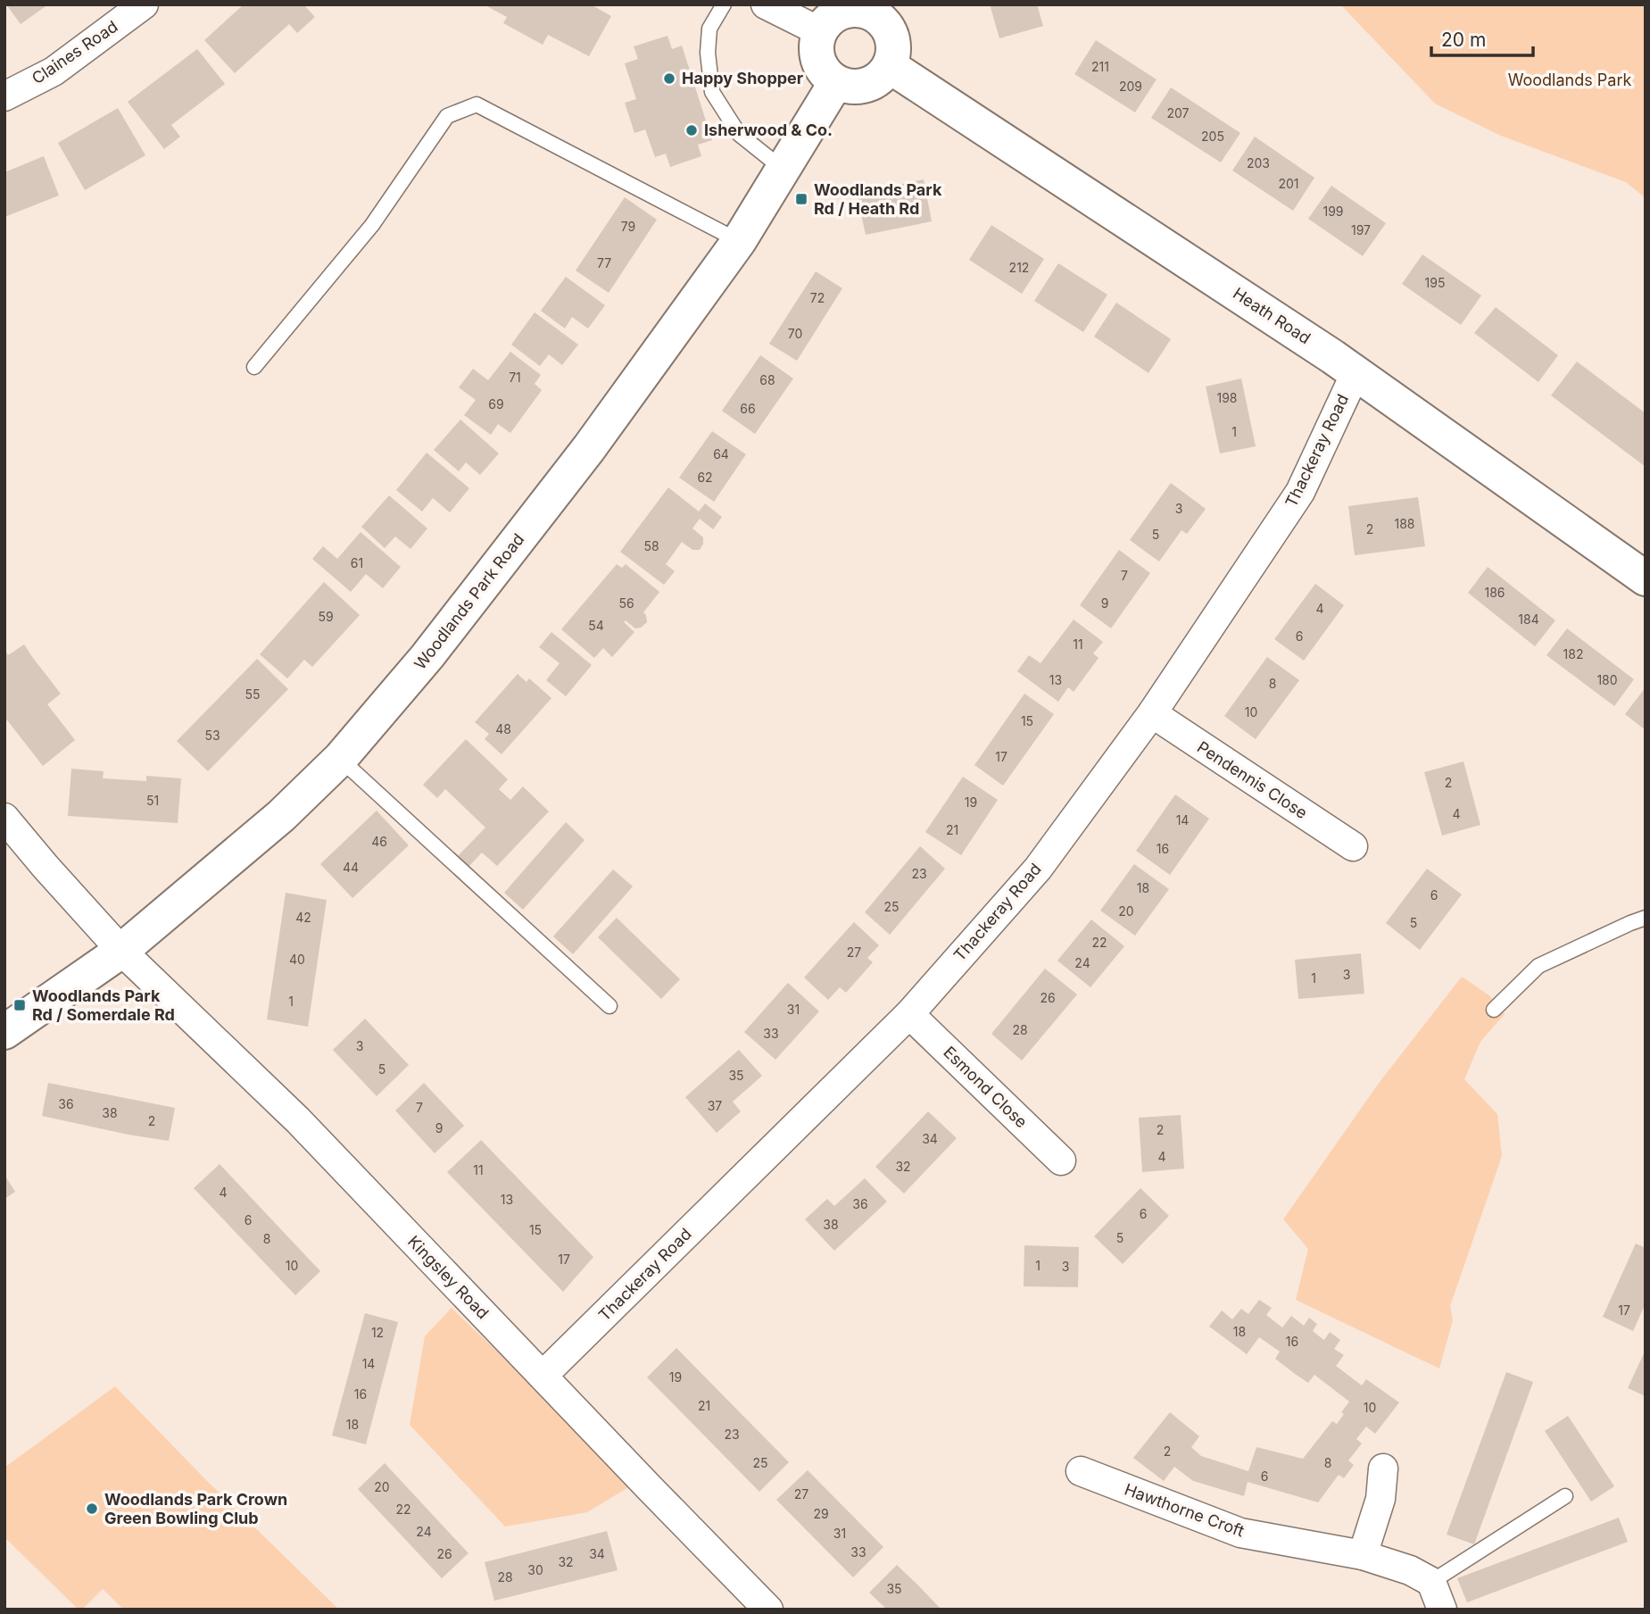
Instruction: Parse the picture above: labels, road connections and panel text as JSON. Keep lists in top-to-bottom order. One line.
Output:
{"streets":{"street":["Claines Road","Heath Road","Thackeray Road","Woodlands Park Road","Pendennis Close","Esmond Close","Kingsley Road","Hawthorne Croft"]},"crossings":[["Heath Road","Thackeray Road"],["Heath Road","Woodlands Park Road"],["Thackeray Road","Pendennis Close"],["Thackeray Road","Esmond Close"],["Thackeray Road","Kingsley Road"],["Woodlands Park Road","Kingsley Road"]],"parks":["Woodlands Park"],"places":{"other":["Happy Shopper","Isherwood & Co.","Woodlands Park Crown Green Bowling Club"],"transit":["Woodlands Park Rd / Heath Rd","Woodlands Park Rd / Somerdale Rd"]},"house_numbers":["211","209","207","205","203","201","199","79","197","77","212","195","72","70","71","68","198","69","66","1","64","62","3","188","2","5","58","61","7","186","56","9","4","59","184","54","6","11","182","13","180","8","55","10","15","48","53","17","2","51","19","4","14","21","46","16","44","23","18","6","25","20","42","5","22","27","40","24","3","1","26","1","31","28","33","3","5","35","36","37","7","38","2","9","2","34","4","32","11","4","13","36","6","6","38","15","5","8","17","10","1","3","17","18","12","16","14","19","16","21","10","18","23","2","25","8","6","20","27","22","29","24","31","33","26","34","32","30","28","35"],"scale_bar":"20 m"}
